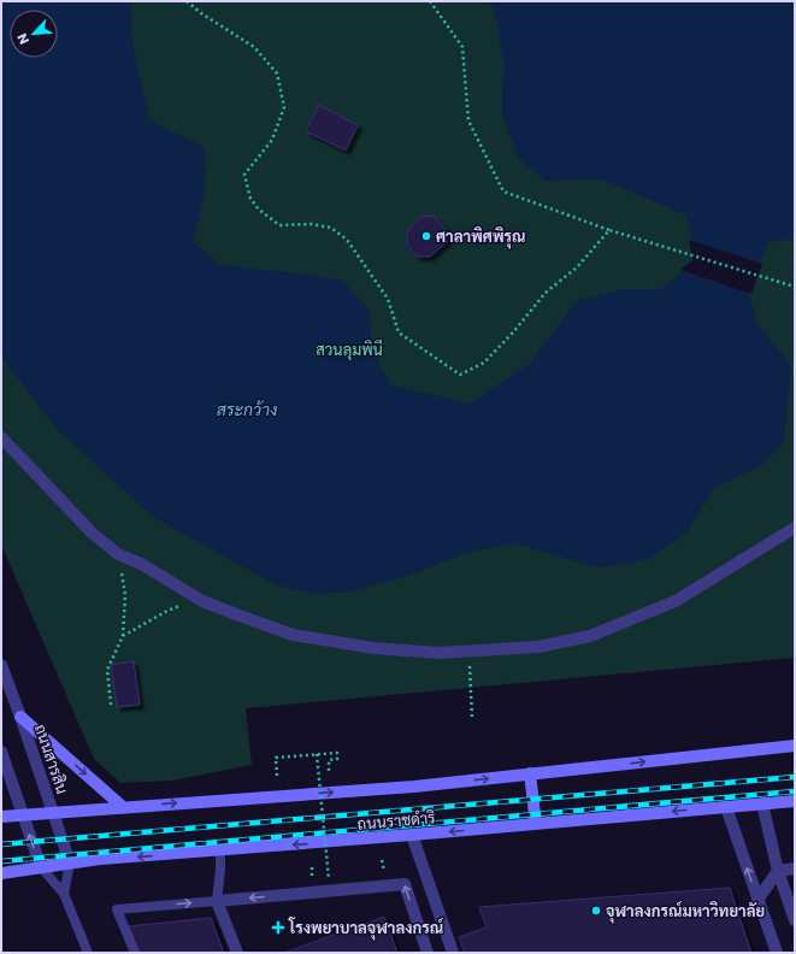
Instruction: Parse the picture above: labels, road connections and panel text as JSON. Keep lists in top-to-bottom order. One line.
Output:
{"streets":{"main road":["ถนนราชดำริ"],"street":["ถนนสารสิน"]},"crossings":[["ถนนสารสิน","ถนนราชดำริ"]],"water":["สระกว้าง"],"parks":["สวนลุมพินี"],"places":{"other":["ศาลาพิศพิรุณ","จุฬาลงกรณ์มหาวิทยาลัย"],"health":["โรงพยาบาลจุฬาลงกรณ์"]},"north":"bottom left"}
